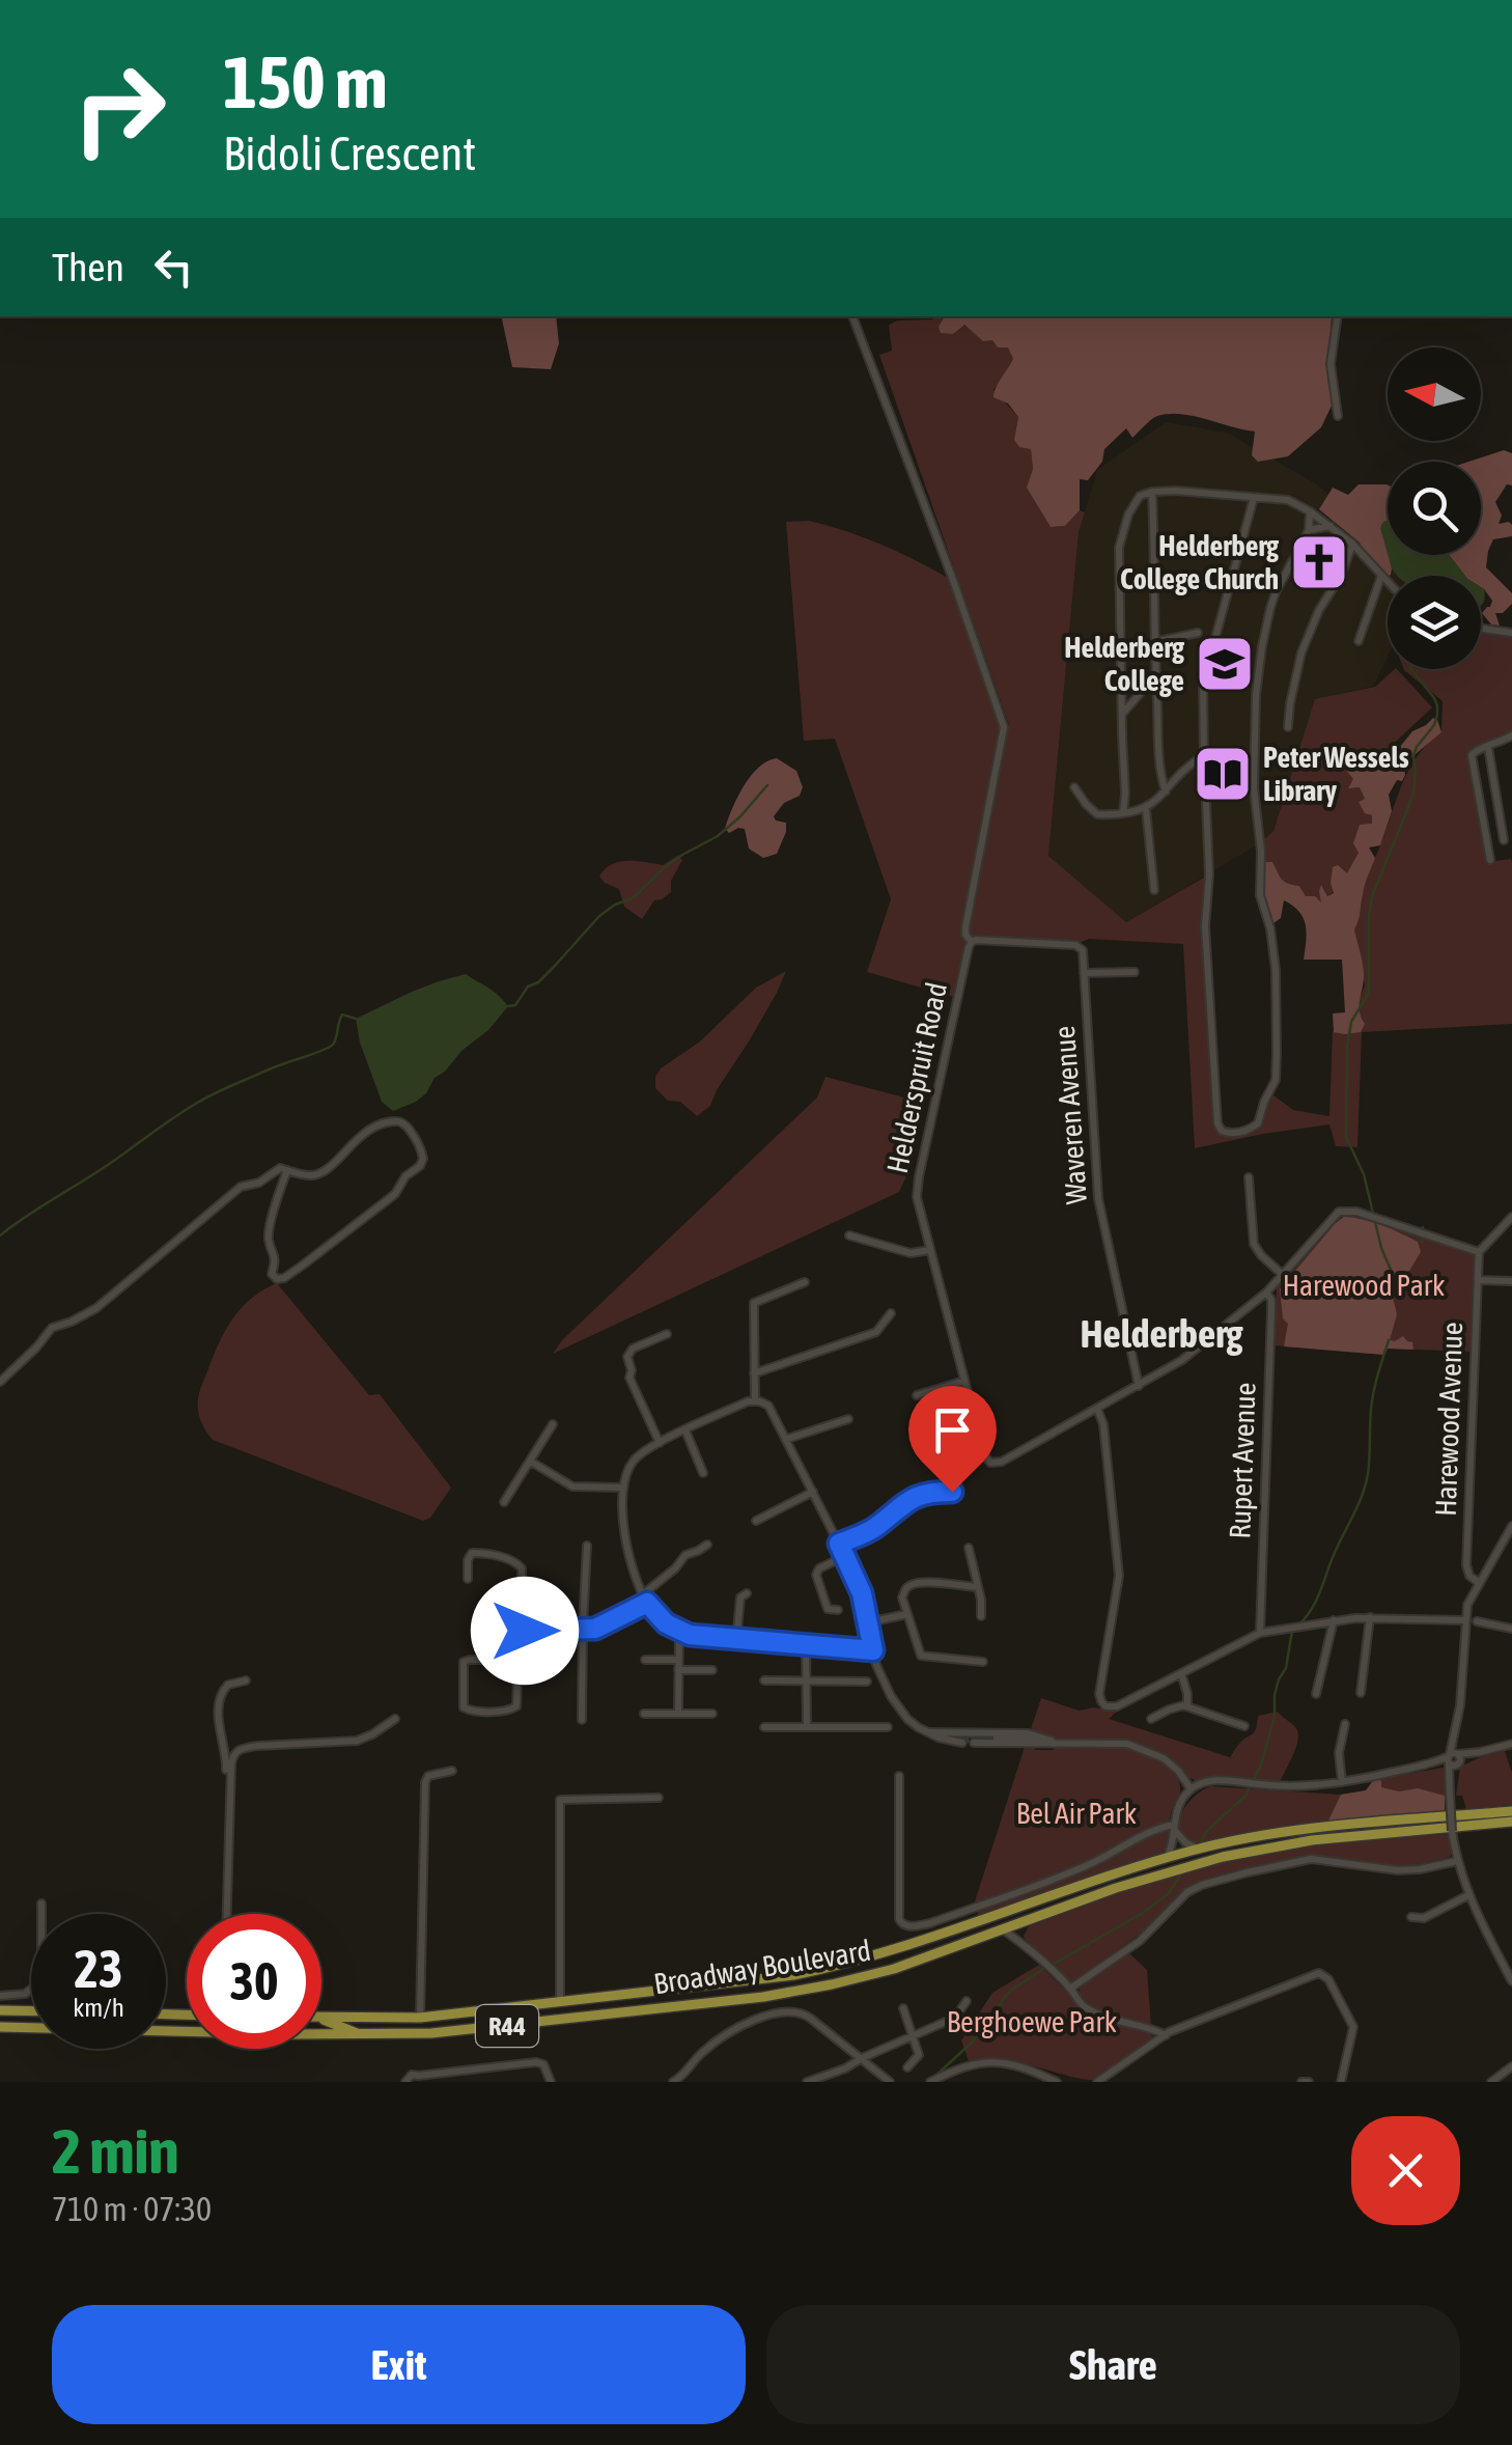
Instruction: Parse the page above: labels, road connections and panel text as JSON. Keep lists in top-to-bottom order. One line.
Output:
{"streets":{"main road":["Broadway Boulevard","R44"],"street":["Helderspruit Road","Waveren Avenue","Harewood Avenue","Rupert Avenue"]},"districts":["Helderberg"],"parks":["Harewood Park","Bel Air Park","Berghoewe Park"],"places":{"church":["Helderberg College Church"],"school or university":["Helderberg College"],"library":["Peter Wessels Library"]},"north":"left","page":{"turn":["150 m","Bidoli Crescent"],"then":"Then","speed":"23 km/h","limit":"30","heading":["2 min","710 m · 07:30"],"buttons":["Exit","Share"]}}
